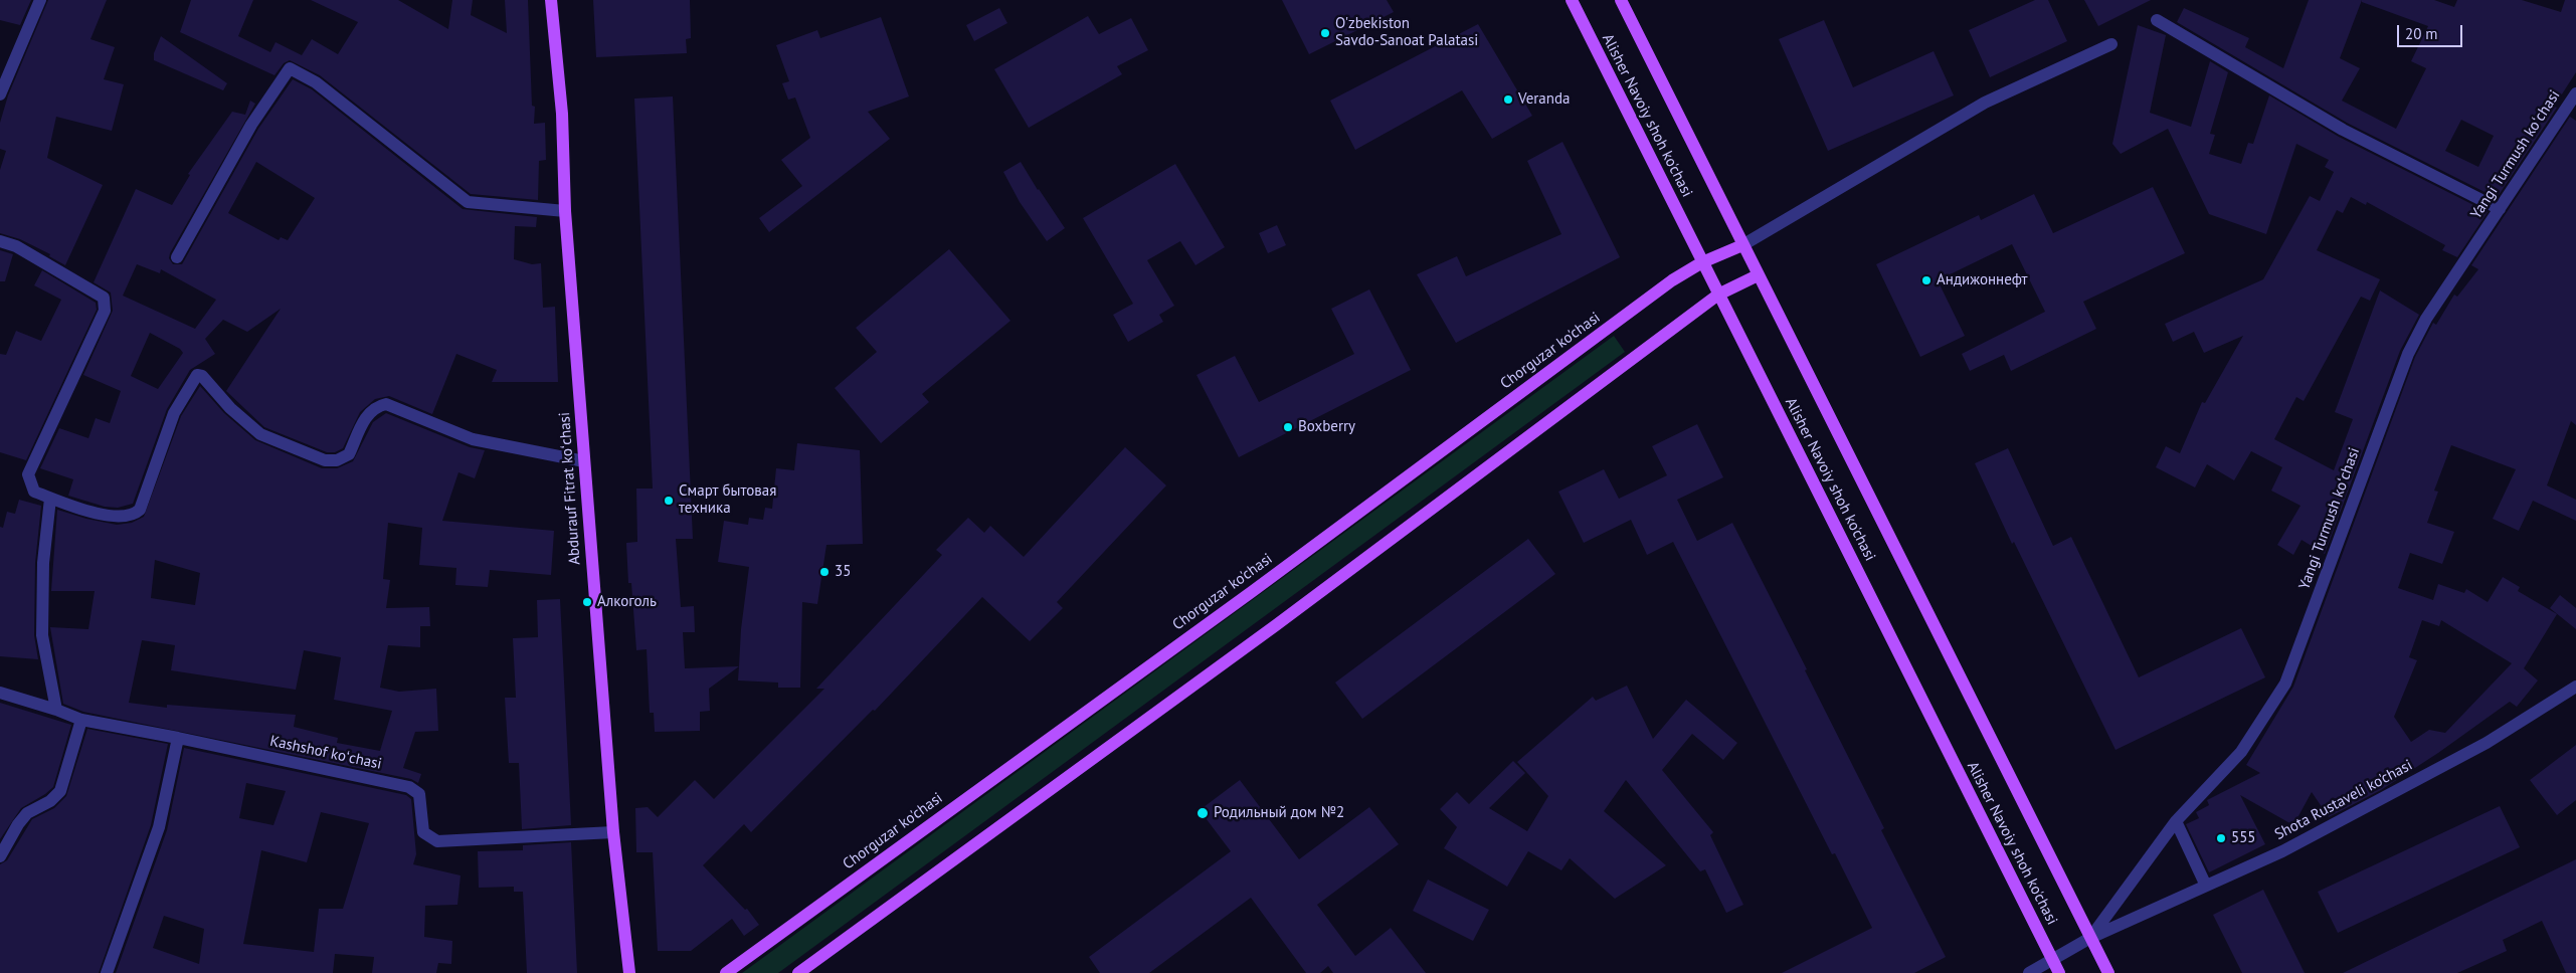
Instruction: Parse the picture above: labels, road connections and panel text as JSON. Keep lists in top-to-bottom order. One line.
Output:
{"streets":{"main road":["Alisher Navoiy shoh ko'chasi","Chorguzar ko'chasi","Abdurauf Fitrat koʻchasi"],"street":["Yangi Turmush koʻchasi","Kashshof koʻchasi","Shota Rustaveli ko'chasi"]},"crossings":[["Alisher Navoiy shoh ko'chasi","Yangi Turmush koʻchasi"],["Alisher Navoiy shoh ko'chasi","Chorguzar ko'chasi"],["Alisher Navoiy shoh ko'chasi","Shota Rustaveli ko'chasi"],["Yangi Turmush koʻchasi","Shota Rustaveli ko'chasi"],["Abdurauf Fitrat koʻchasi","Kashshof koʻchasi"]],"places":["O'zbekiston Savdo-Sanoat Palatasi","Veranda","Андижоннефт","Boxberry","Смарт бытовая техника","35","Алкоголь","Родильный дом №2","555"],"scale_bar":"20 m"}
